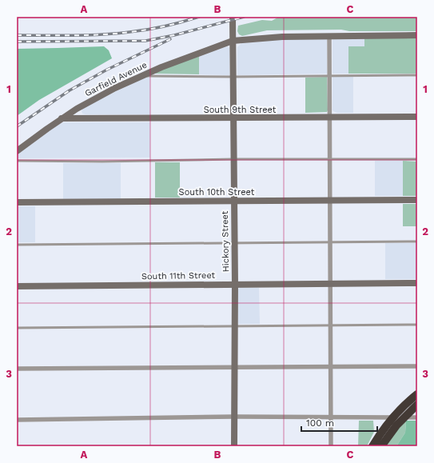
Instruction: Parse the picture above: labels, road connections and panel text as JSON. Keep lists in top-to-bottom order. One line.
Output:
{"streets":{"street":["Garfield Avenue","South 9th Street","South 10th Street","Hickory Street","South 11th Street"]},"crossings":[["Garfield Avenue","South 9th Street"],["Garfield Avenue","Hickory Street"],["South 9th Street","Hickory Street"],["South 10th Street","Hickory Street"],["Hickory Street","South 11th Street"]],"scale_bar":"100 m","grid":{"columns":["A","B","C"],"rows":["1","2","3"]}}
